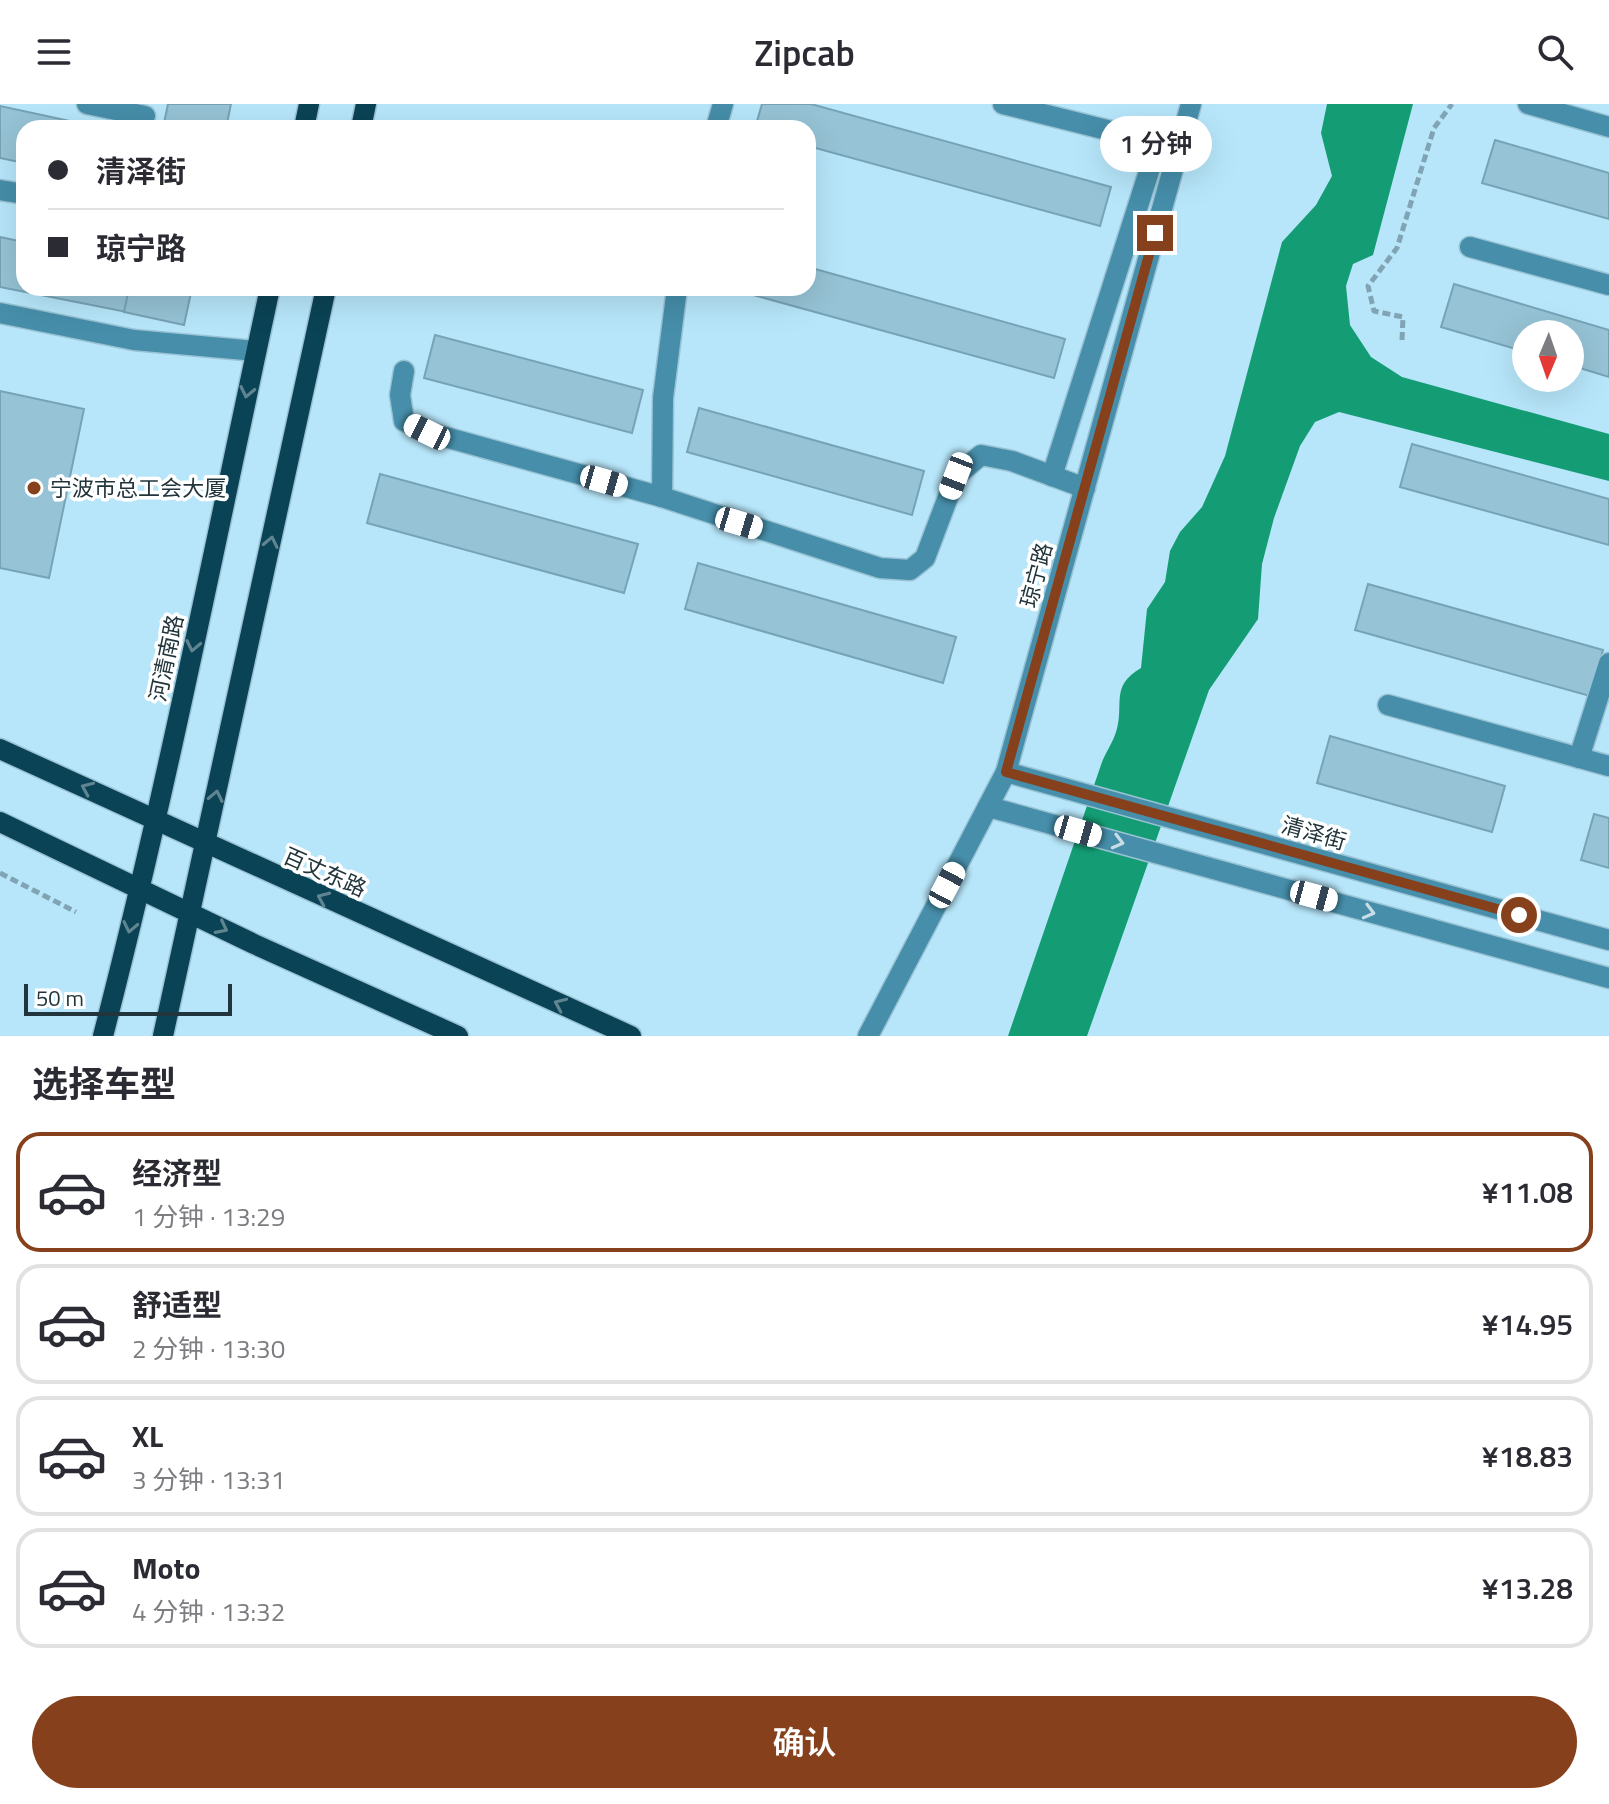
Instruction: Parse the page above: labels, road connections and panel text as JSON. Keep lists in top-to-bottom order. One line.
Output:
{"streets":{"main road":["河清南路","百丈东路"],"street":["琼宁路","清泽街"]},"crossings":[["琼宁路","清泽街"],["河清南路","百丈东路"]],"places":["宁波市总工会大厦"],"scale_bar":"50 m","north":"bottom","page":{"header":"Zipcab","bubble":"1 分钟","banner":["清泽街","琼宁路"],"scale":"50 m","heading":"选择车型","list":[{"name":"经济型","note":"1 分钟 · 13:29","value":"¥11.08"},{"name":"舒适型","note":"2 分钟 · 13:30","value":"¥14.95"},{"name":"XL","note":"3 分钟 · 13:31","value":"¥18.83"},{"name":"Moto","note":"4 分钟 · 13:32","value":"¥13.28"}],"buttons":"确认"}}
